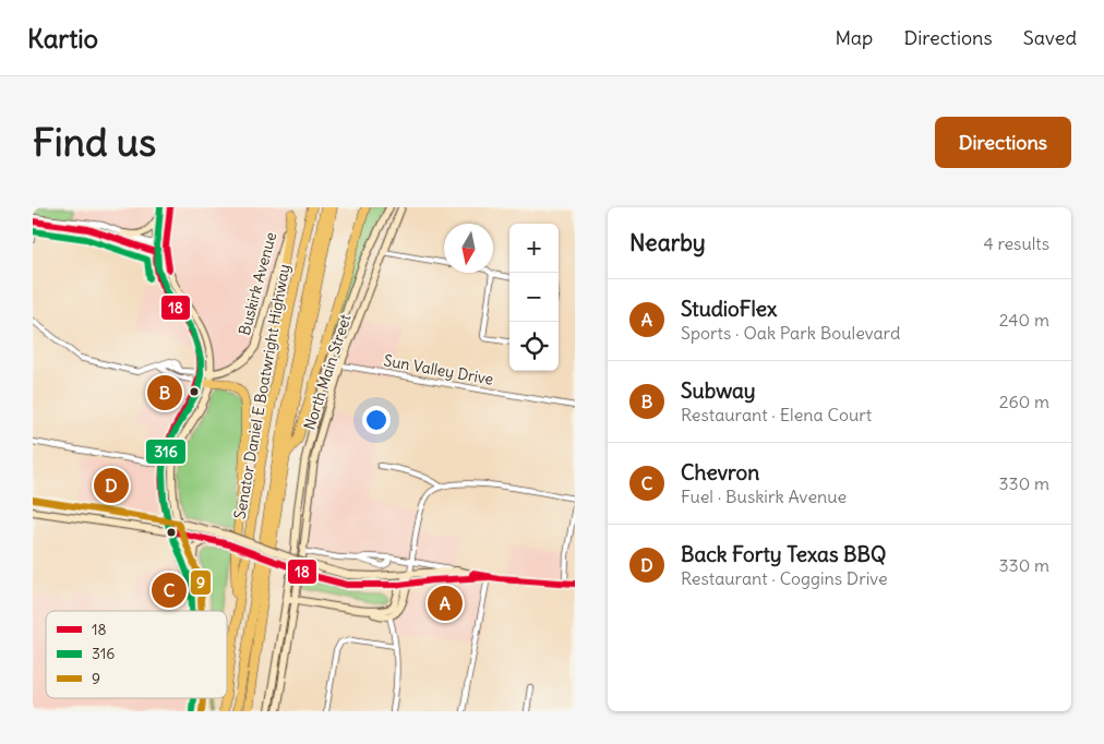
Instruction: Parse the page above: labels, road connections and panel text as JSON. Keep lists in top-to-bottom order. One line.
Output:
{"streets":{"highway":["Senator Daniel E Boatwright Highway"],"main road":["Buskirk Avenue","North Main Street"],"street":["Sun Valley Drive"]},"crossings":[["Sun Valley Drive","North Main Street"]],"lines":["transit line 18","transit line 316","transit line 9"],"legend":["18","316","9"],"north":"bottom","page":{"header":"Kartio","nav":["Map","Directions","Saved"],"buttons":"Directions","title":"Find us","heading":["Nearby","4 results"],"map_buttons":["+","−"],"list":[{"mark":"A","name":"StudioFlex","note":"Sports · Oak Park Boulevard","value":"240 m"},{"mark":"B","name":"Subway","note":"Restaurant · Elena Court","value":"260 m"},{"mark":"C","name":"Chevron","note":"Fuel · Buskirk Avenue","value":"330 m"},{"mark":"D","name":"Back Forty Texas BBQ","note":"Restaurant · Coggins Drive","value":"330 m"}],"pins":["B","D","C","A"]}}
